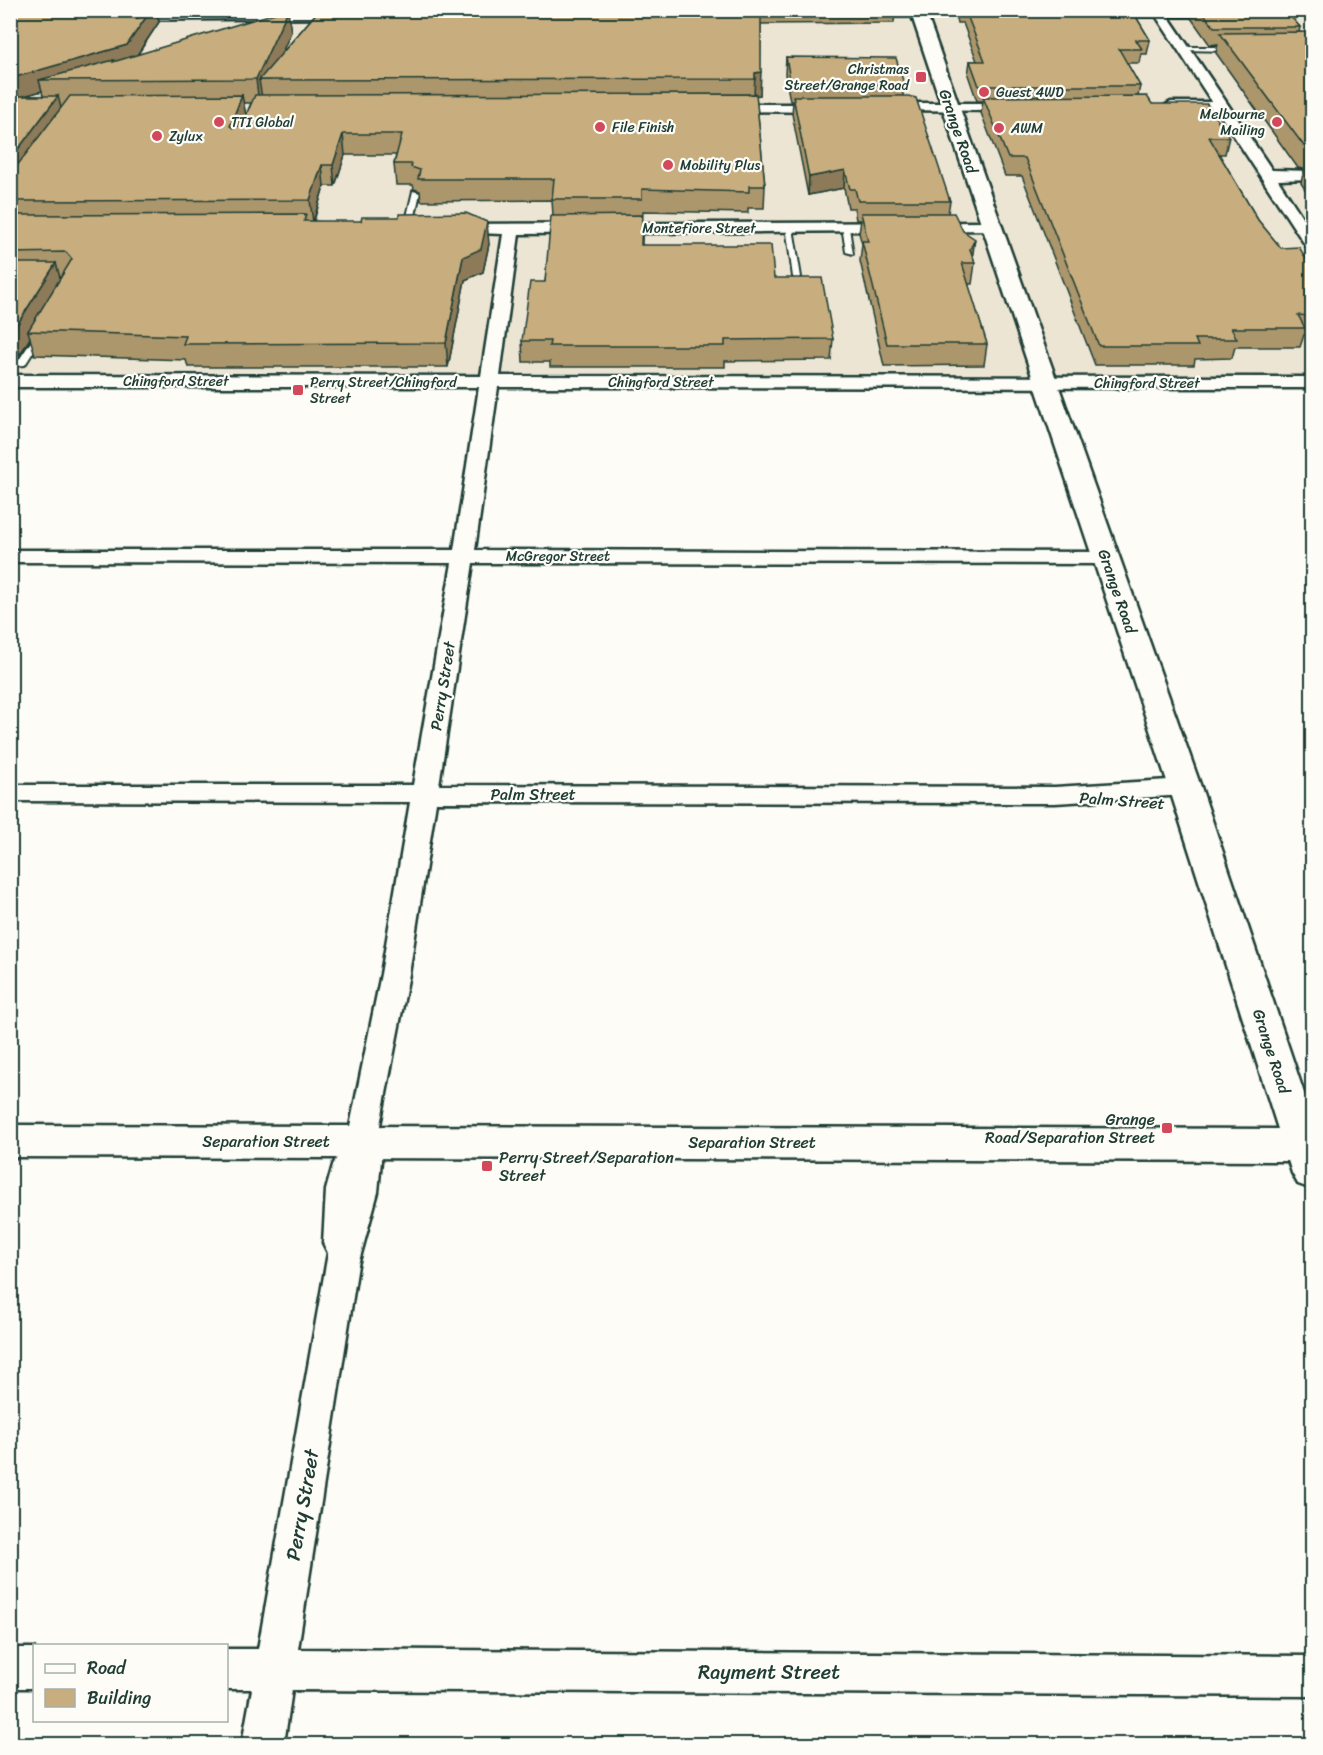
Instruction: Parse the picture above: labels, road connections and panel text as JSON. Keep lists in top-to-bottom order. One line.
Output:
{"streets":{"main road":["Grange Road","Separation Street"],"street":["Montefiore Street","Chingford Street","McGregor Street","Perry Street","Palm Street","Rayment Street"]},"crossings":[["Grange Road","Montefiore Street"],["Grange Road","Chingford Street"],["Grange Road","McGregor Street"],["Grange Road","Palm Street"],["Grange Road","Separation Street"],["Montefiore Street","Perry Street"],["Chingford Street","Perry Street"],["McGregor Street","Perry Street"],["Perry Street","Palm Street"],["Perry Street","Separation Street"],["Perry Street","Rayment Street"]],"places":{"transit":["Christmas Street/Grange Road","Perry Street/Chingford Street","Grange Road/Separation Street","Perry Street/Separation Street"],"other":["Guest 4WD","TTI Global","Melbourne Mailing","File Finish","AWM","Zylux","Mobility Plus"]},"legend":["Road","Building"]}
